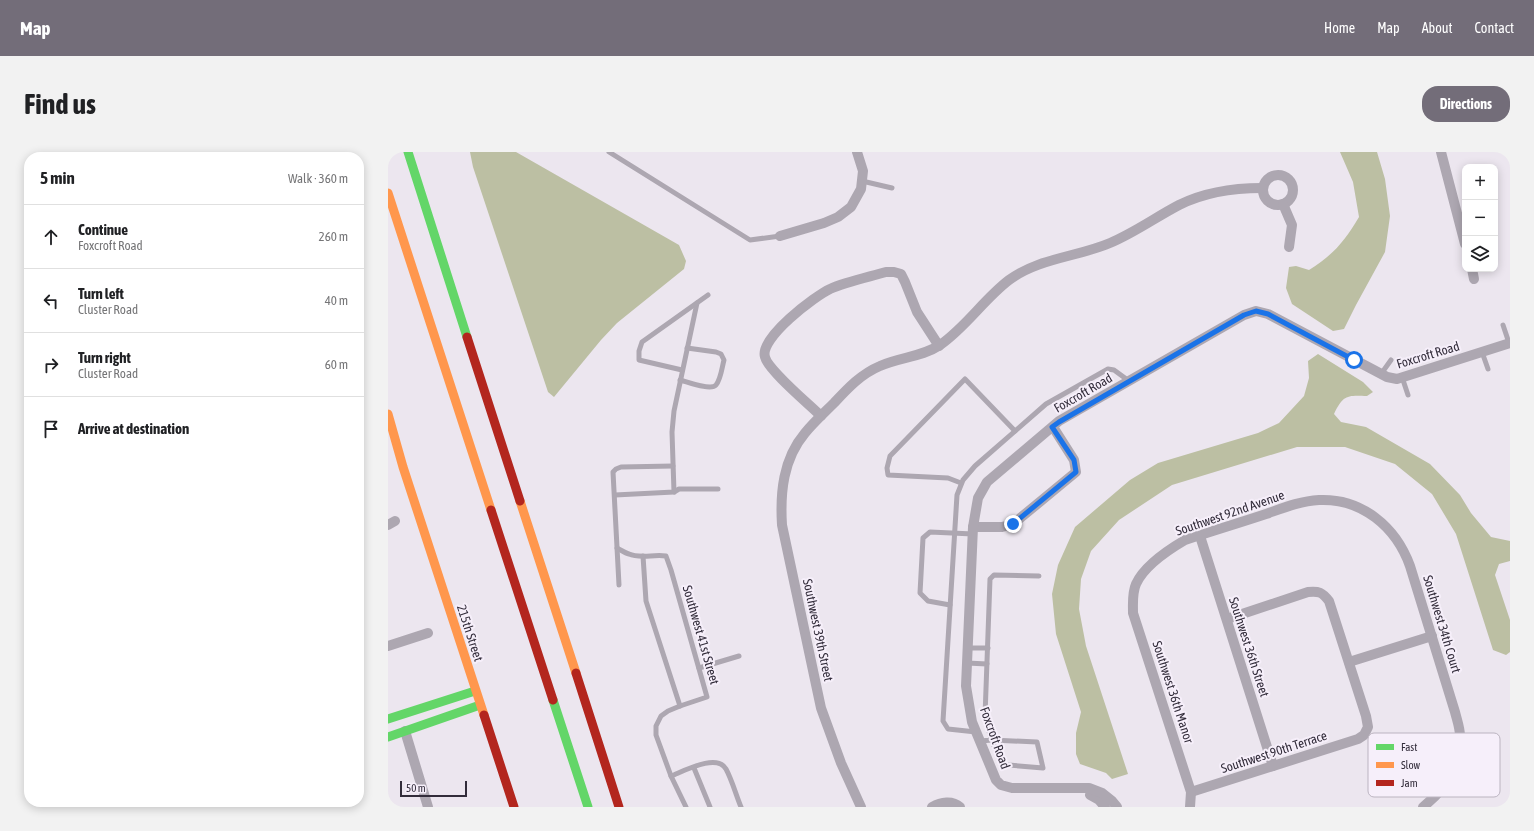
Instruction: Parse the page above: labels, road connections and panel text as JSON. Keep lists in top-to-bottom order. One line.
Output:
{"streets":{"main road":["215th Street"],"street":["Foxcroft Road","Southwest 92nd Avenue","Southwest 34th Court","Southwest 39th Street","Southwest 36th Street","Southwest 36th Manor","Southwest 90th Terrace"],"lane":["Southwest 41st Street"]},"crossings":[["Southwest 92nd Avenue","Southwest 34th Court"],["Southwest 92nd Avenue","Southwest 36th Street"],["Southwest 92nd Avenue","Southwest 36th Manor"],["Southwest 36th Street","Southwest 90th Terrace"],["Southwest 36th Manor","Southwest 90th Terrace"]],"legend":["Fast","Slow","Jam"],"scale_bar":"50 m","page":{"header":"Map","nav":["Home","Map","About","Contact"],"buttons":"Directions","title":"Find us","heading":["5 min","Walk · 360 m"],"map_buttons":["+","−"],"list":[["Continue","Foxcroft Road","260 m"],["Turn left","Cluster Road","40 m"],["Turn right","Cluster Road","60 m"],"Arrive at destination"],"scale":"50 m"}}
